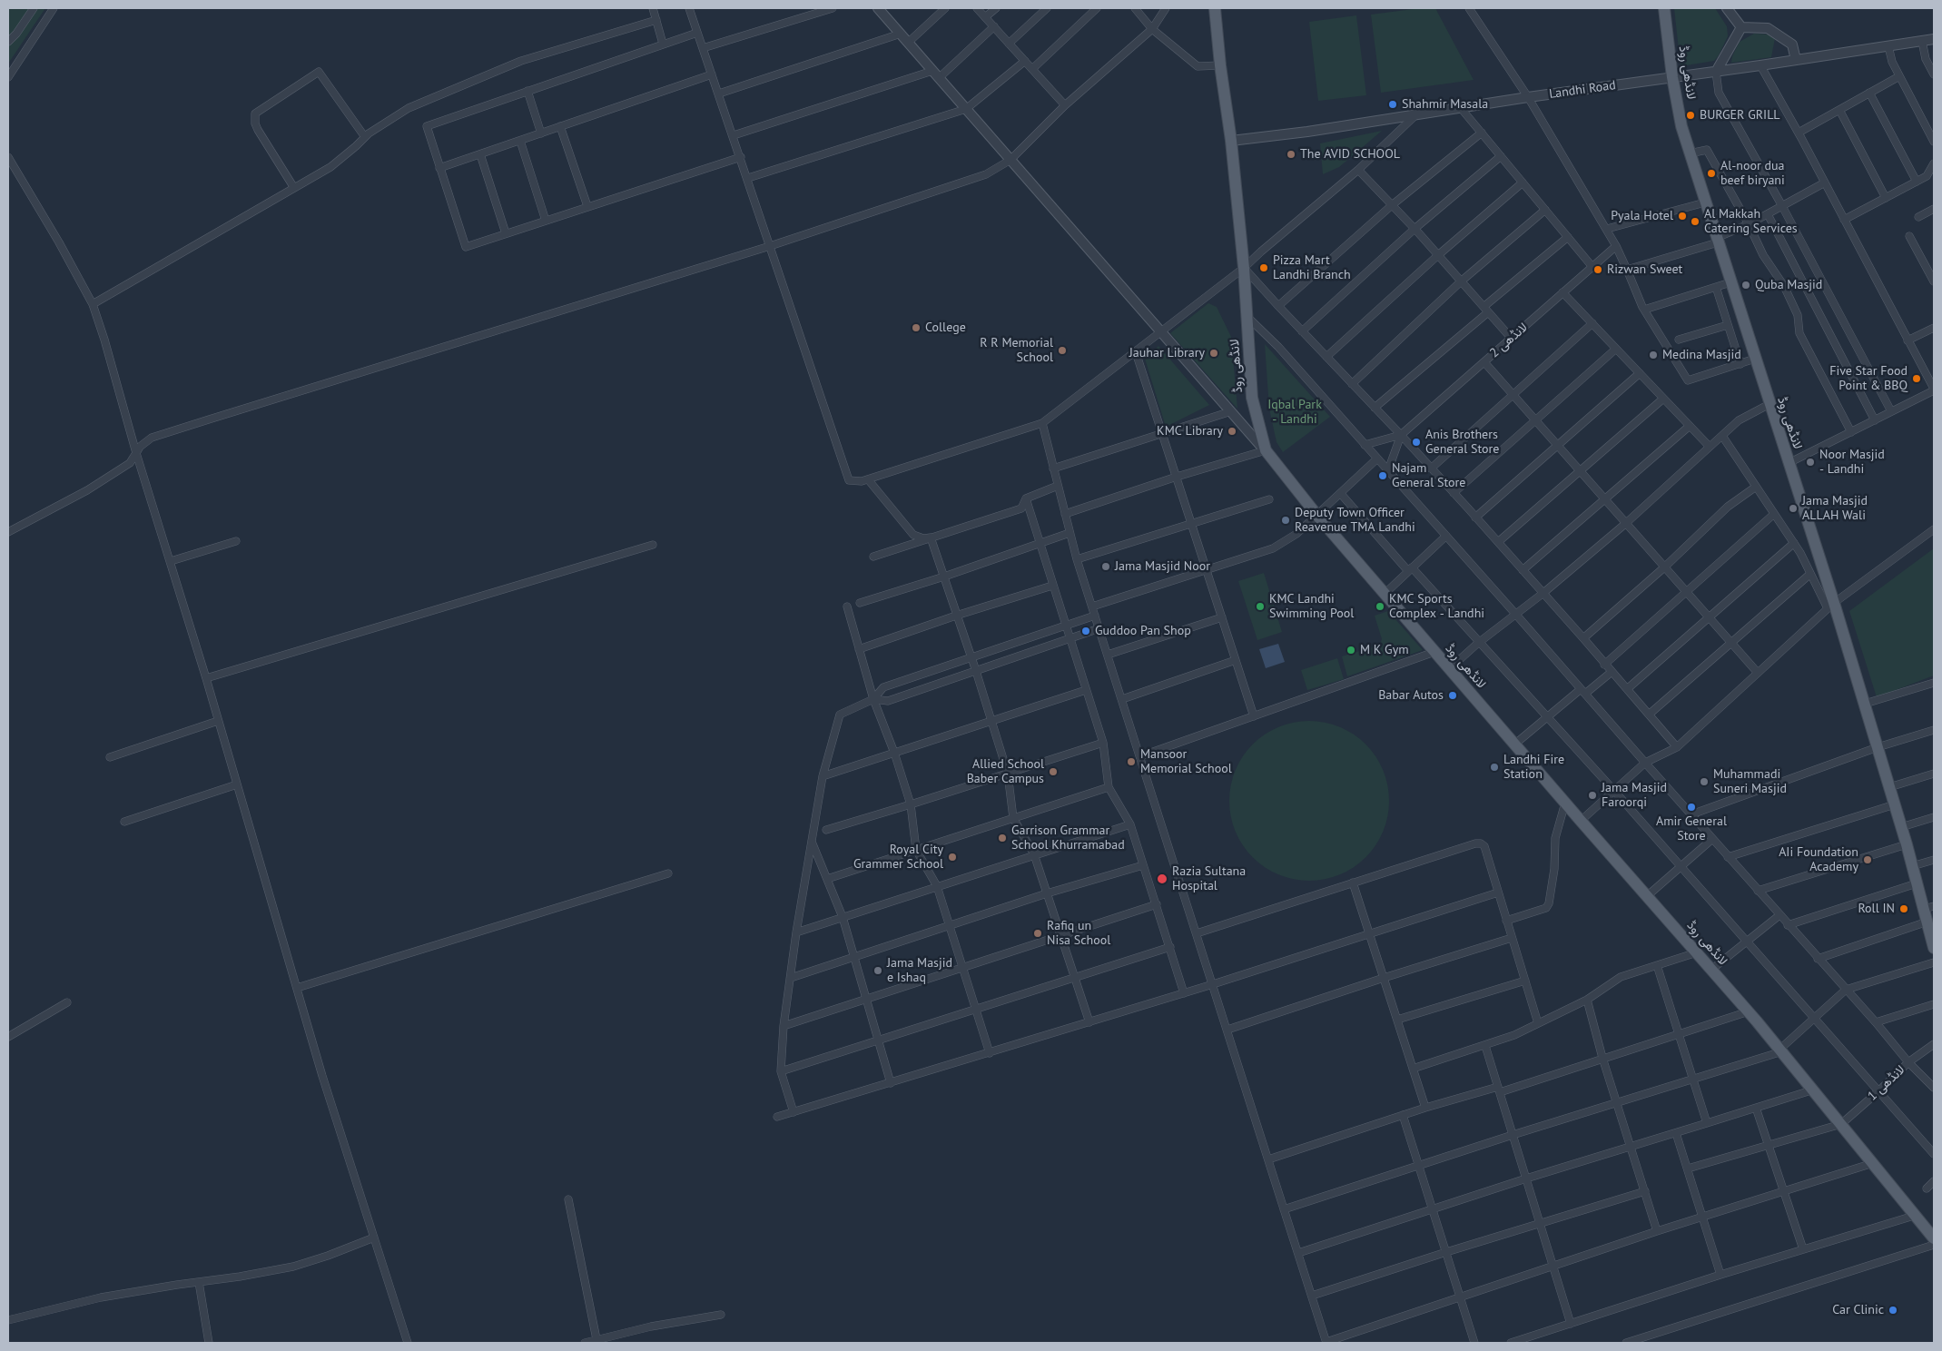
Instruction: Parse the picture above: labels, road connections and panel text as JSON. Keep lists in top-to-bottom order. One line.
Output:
{"streets":{"main road":["لانڈھی روڈ"],"street":["Landhi Road","لانڈھی 2","لانڈھی 1"]},"crossings":[["لانڈھی روڈ","Landhi Road"],["لانڈھی روڈ","لانڈھی 1"]],"parks":["Iqbal Park - Landhi"],"places":["Shahmir Masala","BURGER GRILL","The AVID SCHOOL","Al-noor dua beef biryani","Pyala Hotel","Al Makkah Catering Services","Pizza Mart Landhi Branch","Rizwan Sweet","Quba Masjid","College","R R Memorial School","Jauhar Library","Medina Masjid","Five Star Food Point & BBQ","KMC Library","Anis Brothers General Store","Noor Masjid - Landhi","Najam General Store","Jama Masjid ALLAH Wali","Deputy Town Officer Reavenue TMA Landhi","Jama Masjid Noor","KMC Landhi Swimming Pool","KMC Sports Complex - Landhi","Guddoo Pan Shop","M K Gym","Babar Autos","Mansoor Memorial School","Landhi Fire Station","Allied School Baber Campus","Muhammadi Suneri Masjid","Jama Masjid Faroorqi","Amir General Store","Garrison Grammar School Khurramabad","Royal City Grammer School","AIi Foundation Academy","Razia Sultana Hospital","Roll IN","Rafiq un Nisa School","Jama Masjid e Ishaq","Car Clinic"]}
